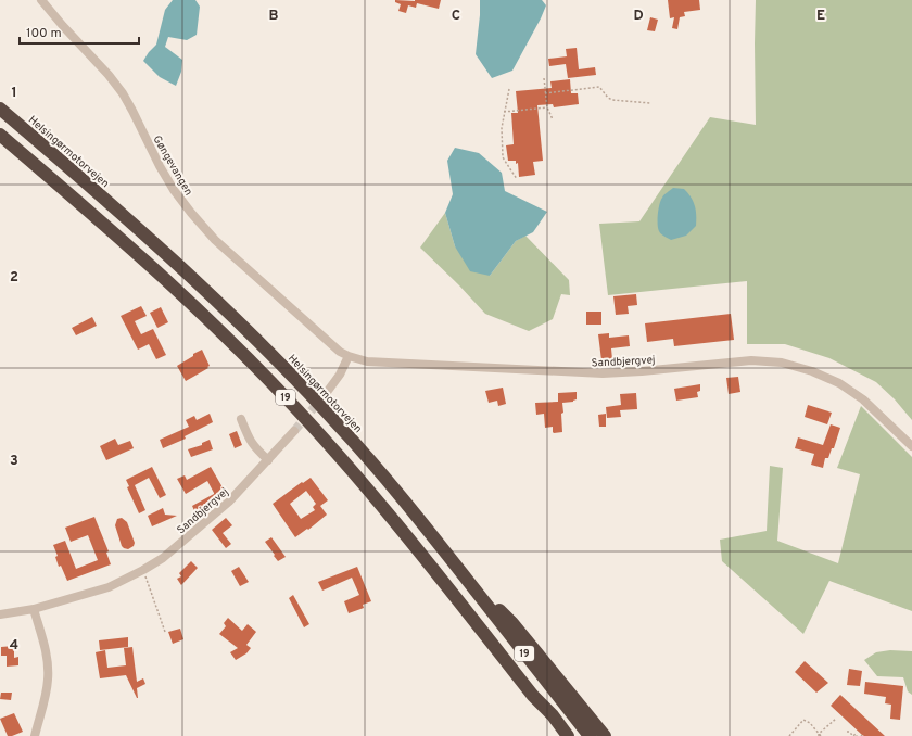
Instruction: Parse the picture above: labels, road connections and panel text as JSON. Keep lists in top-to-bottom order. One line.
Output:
{"streets":{"highway":["Helsingørmotorvejen","19"],"street":["Gøngevangen","Sandbjergvej"]},"crossings":[["Gøngevangen","Sandbjergvej"]],"scale_bar":"100 m","grid":{"columns":["B","C","D","E"],"rows":["1","2","3","4"]}}
